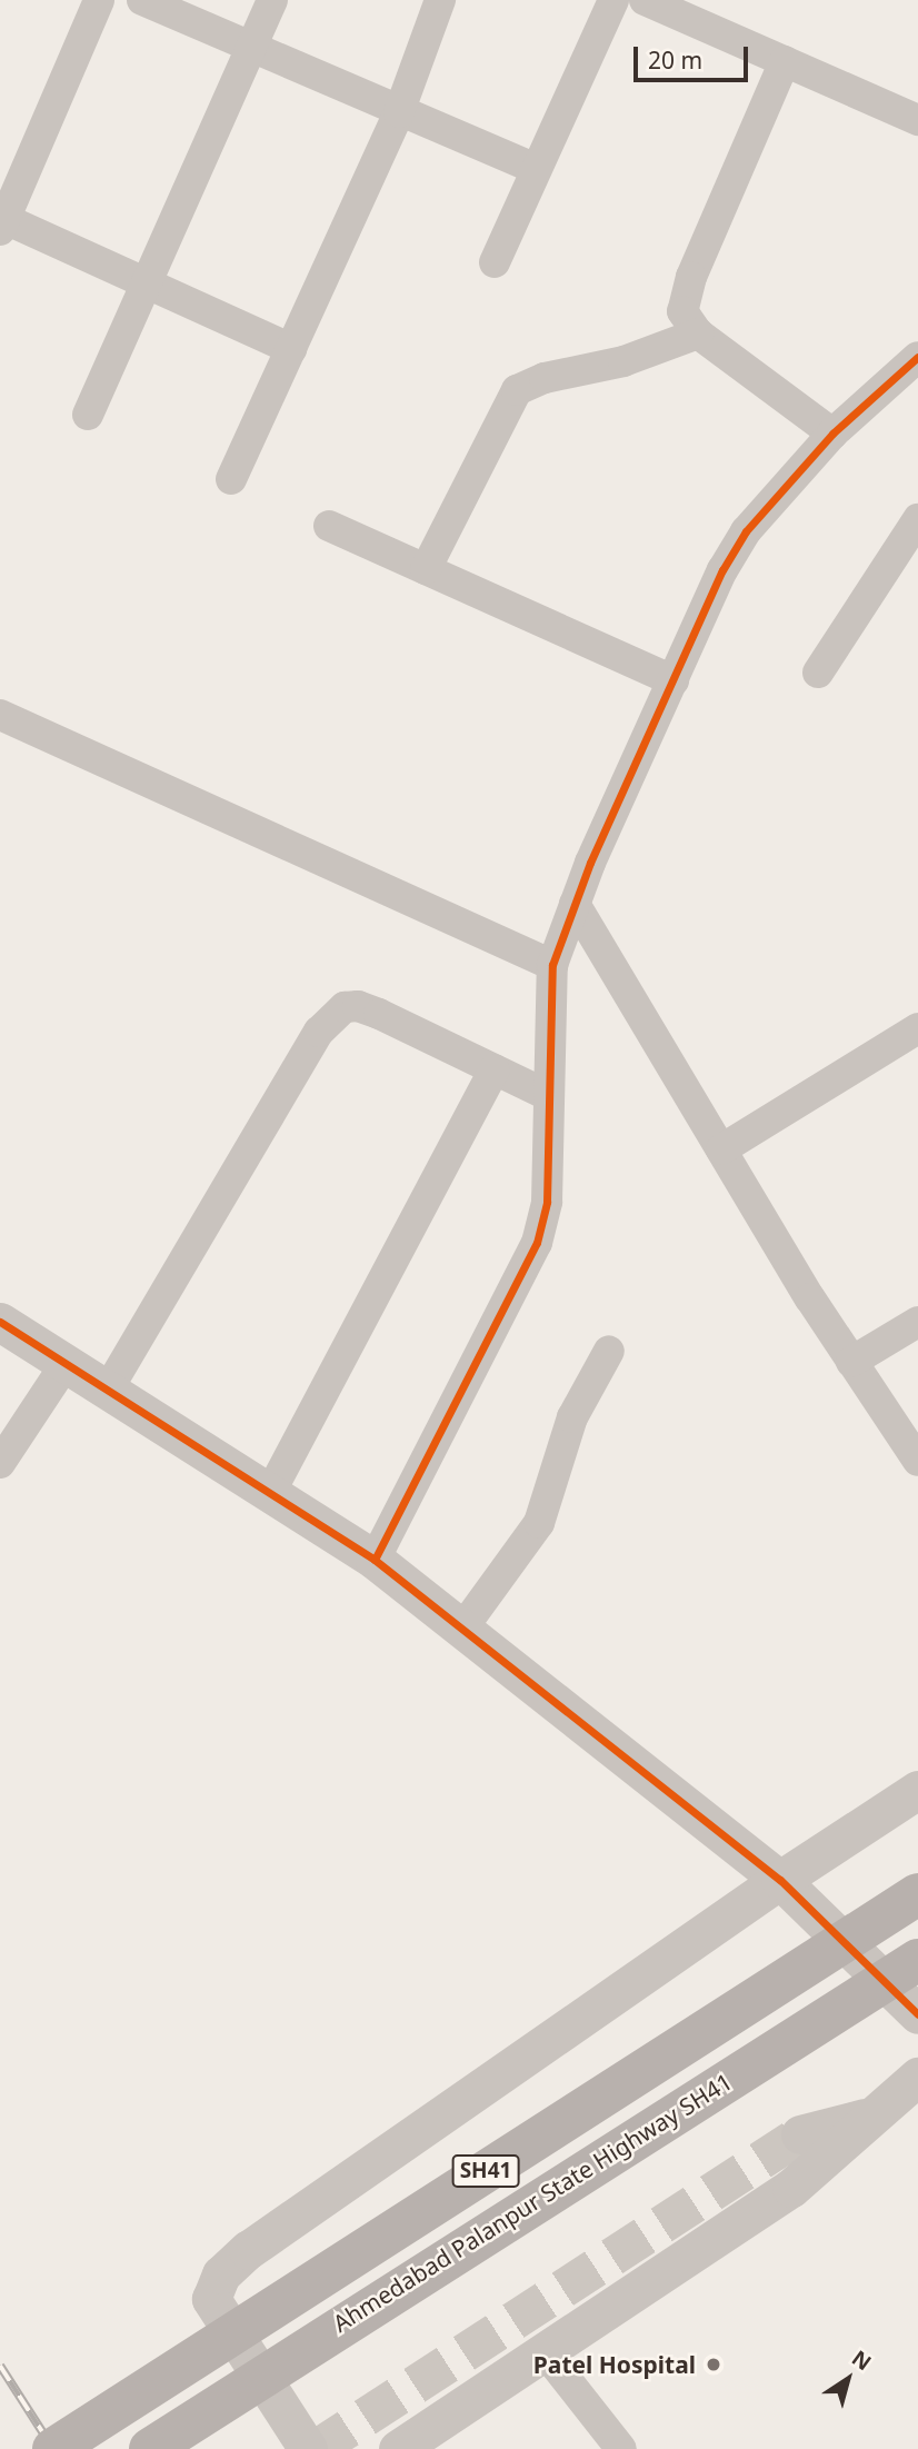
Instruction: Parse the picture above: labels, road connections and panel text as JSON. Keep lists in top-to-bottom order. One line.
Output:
{"streets":{"main road":["SH41","Ahmedabad Palanpur State Highway SH41"]},"places":["Patel Hospital"],"scale_bar":"20 m","north":"top right"}
